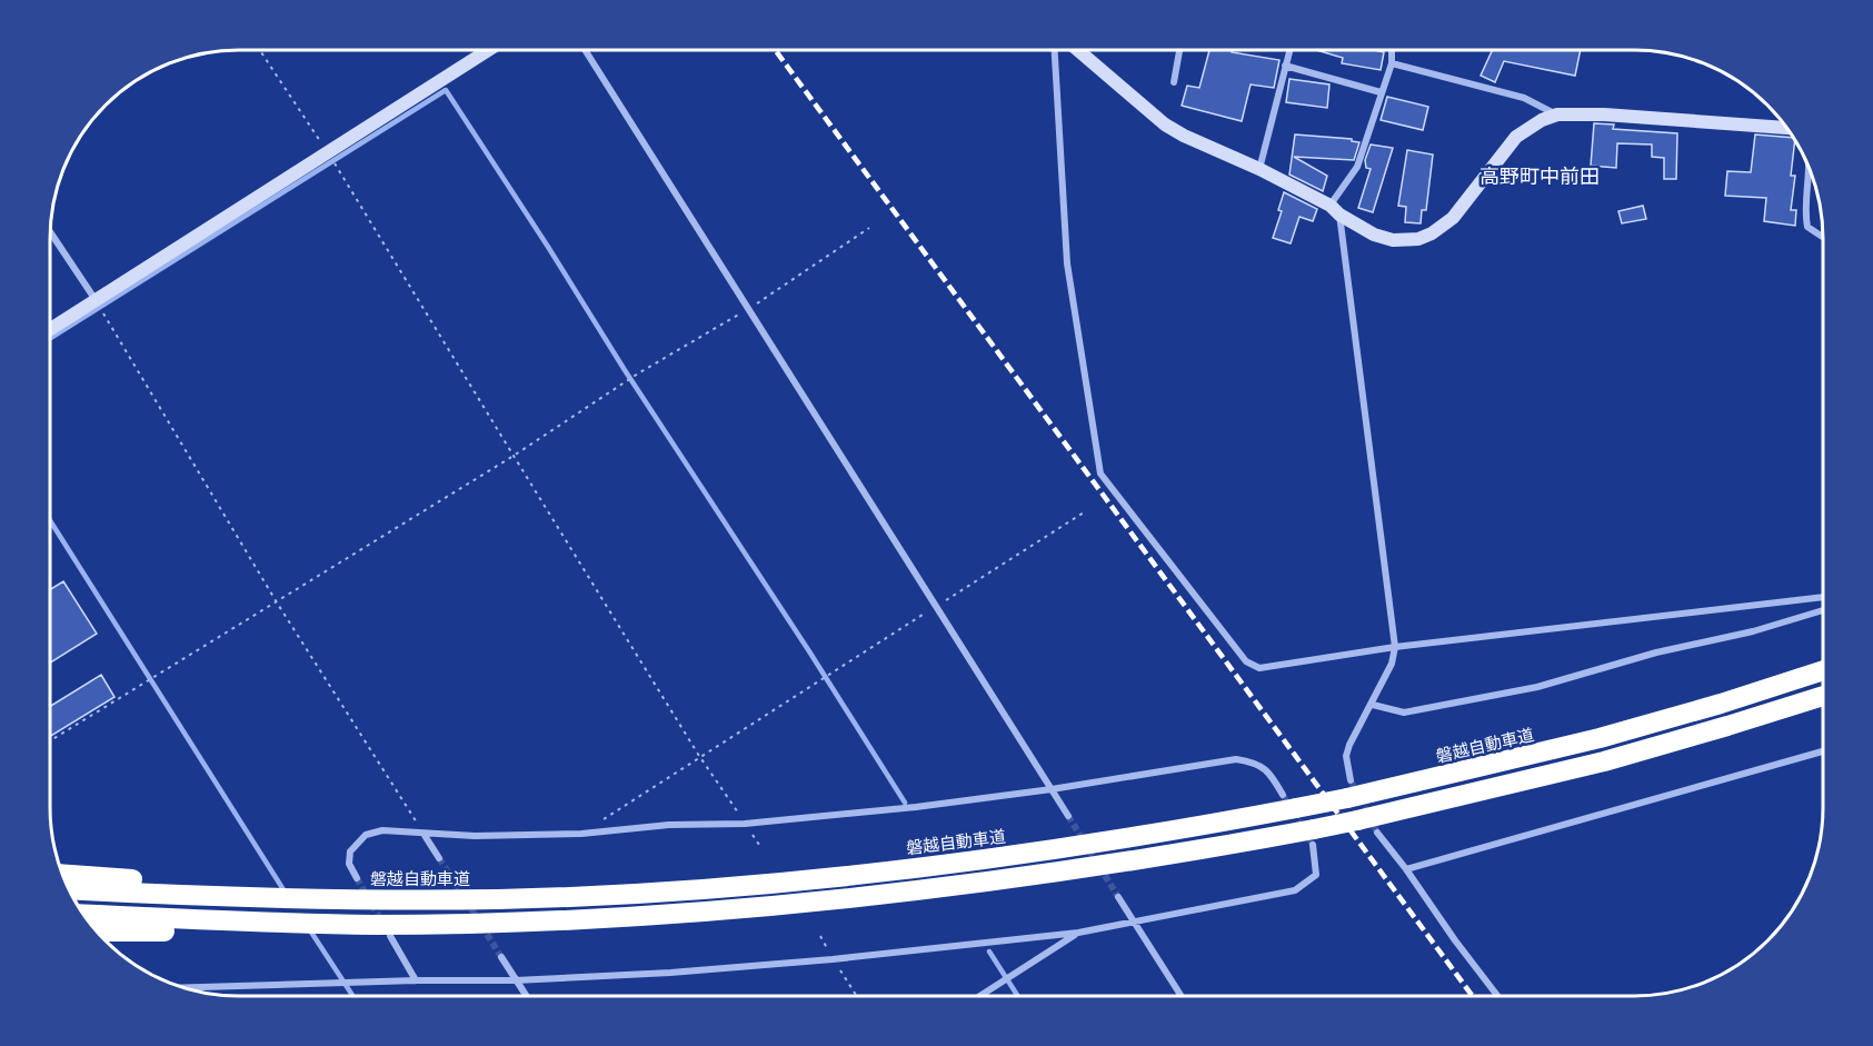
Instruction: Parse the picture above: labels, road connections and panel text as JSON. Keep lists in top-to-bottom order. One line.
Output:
{"streets":{"highway":["磐越自動車道"]},"districts":["高野町中前田"]}
